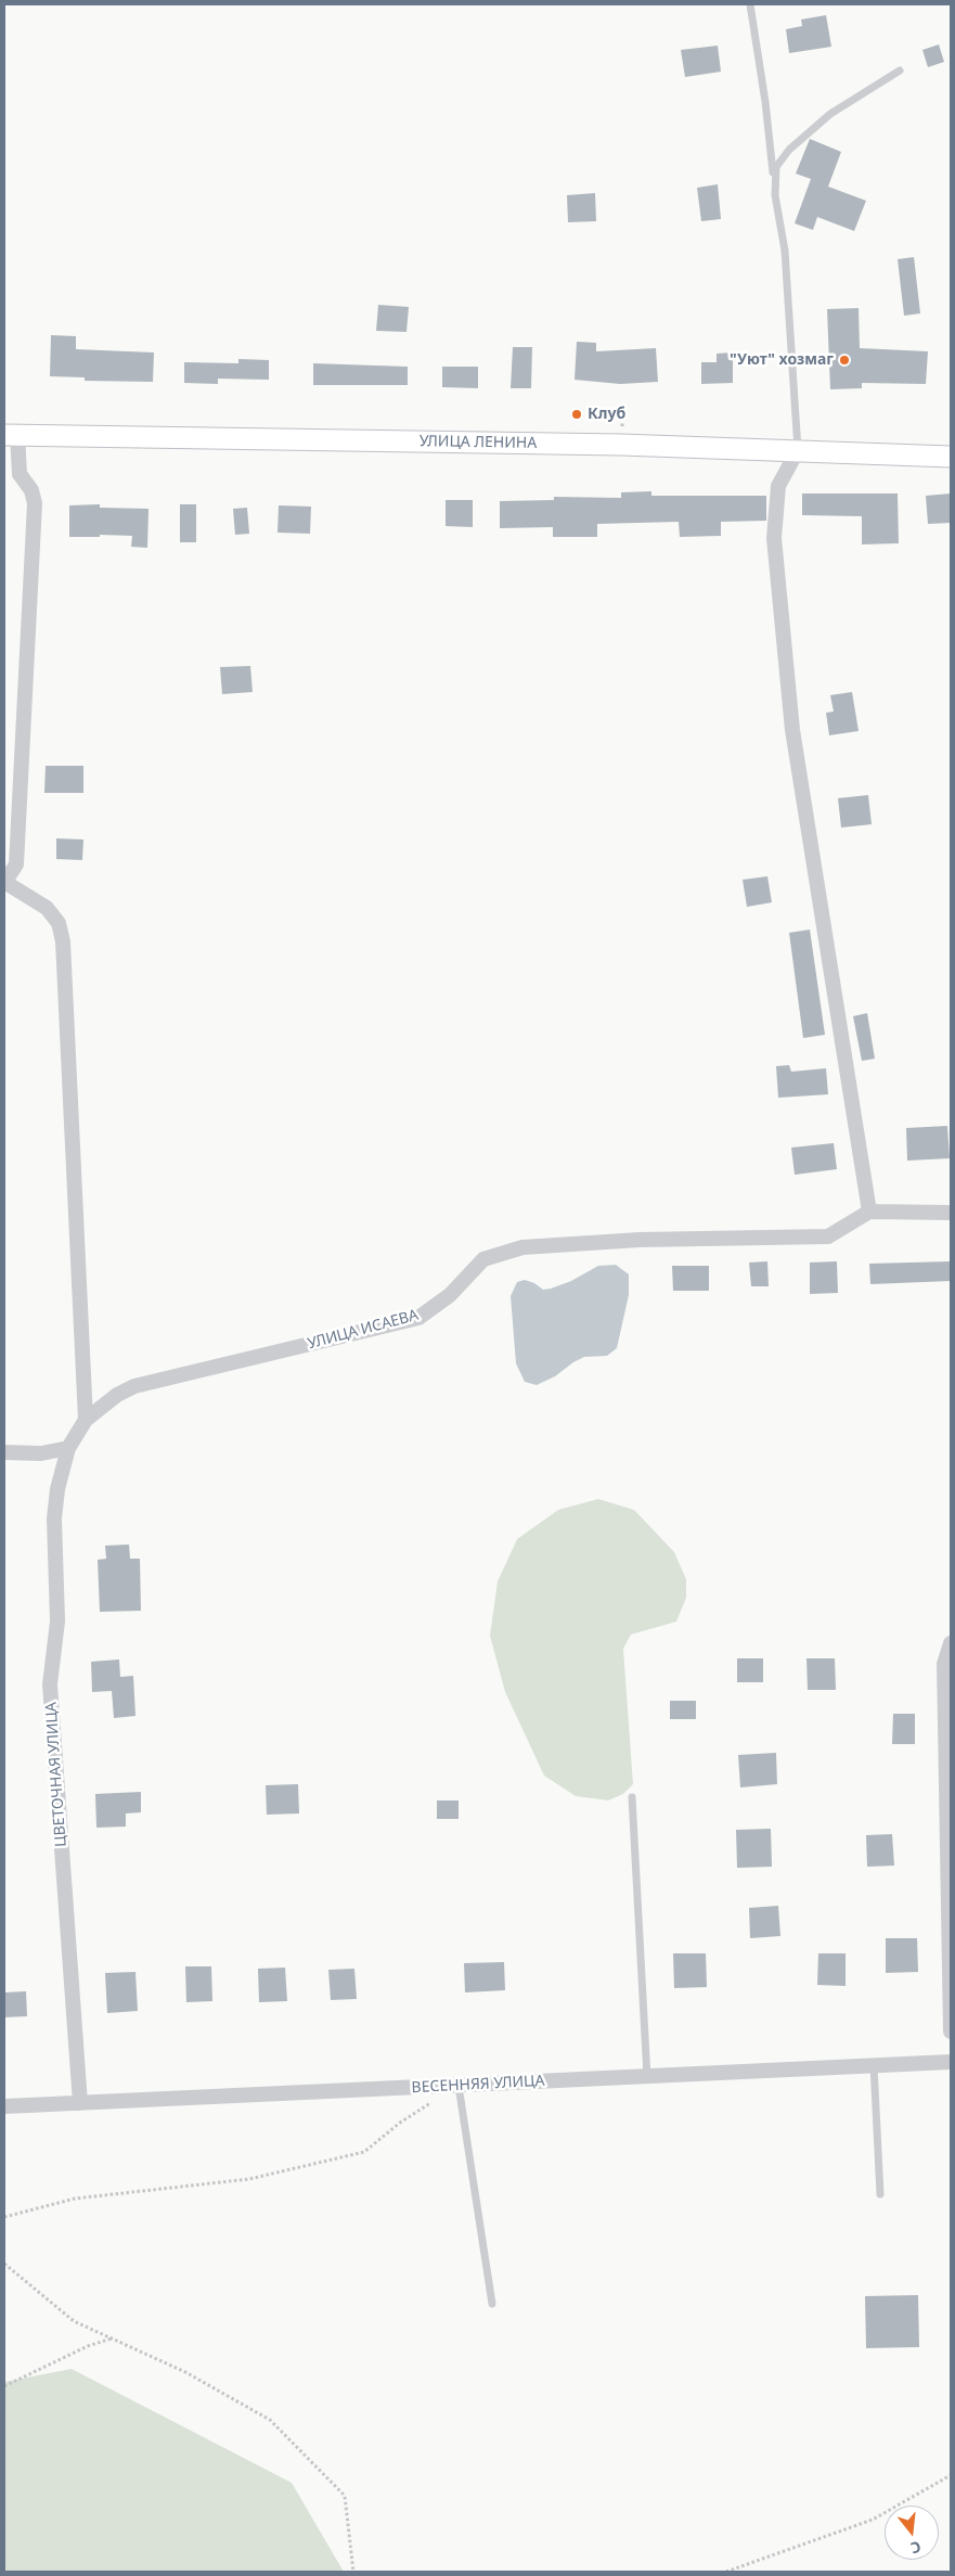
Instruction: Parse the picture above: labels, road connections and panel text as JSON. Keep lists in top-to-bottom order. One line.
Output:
{"streets":{"main road":["УЛИЦА ЛЕНИНА"],"street":["УЛИЦА ИСАЕВА","ЦВЕТОЧНАЯ УЛИЦА","ВЕСЕННЯЯ УЛИЦА"]},"crossings":[["УЛИЦА ИСАЕВА","ЦВЕТОЧНАЯ УЛИЦА"],["ЦВЕТОЧНАЯ УЛИЦА","ВЕСЕННЯЯ УЛИЦА"]],"places":["\"Уют\" хозмаг","Клуб"],"north":"bottom"}
